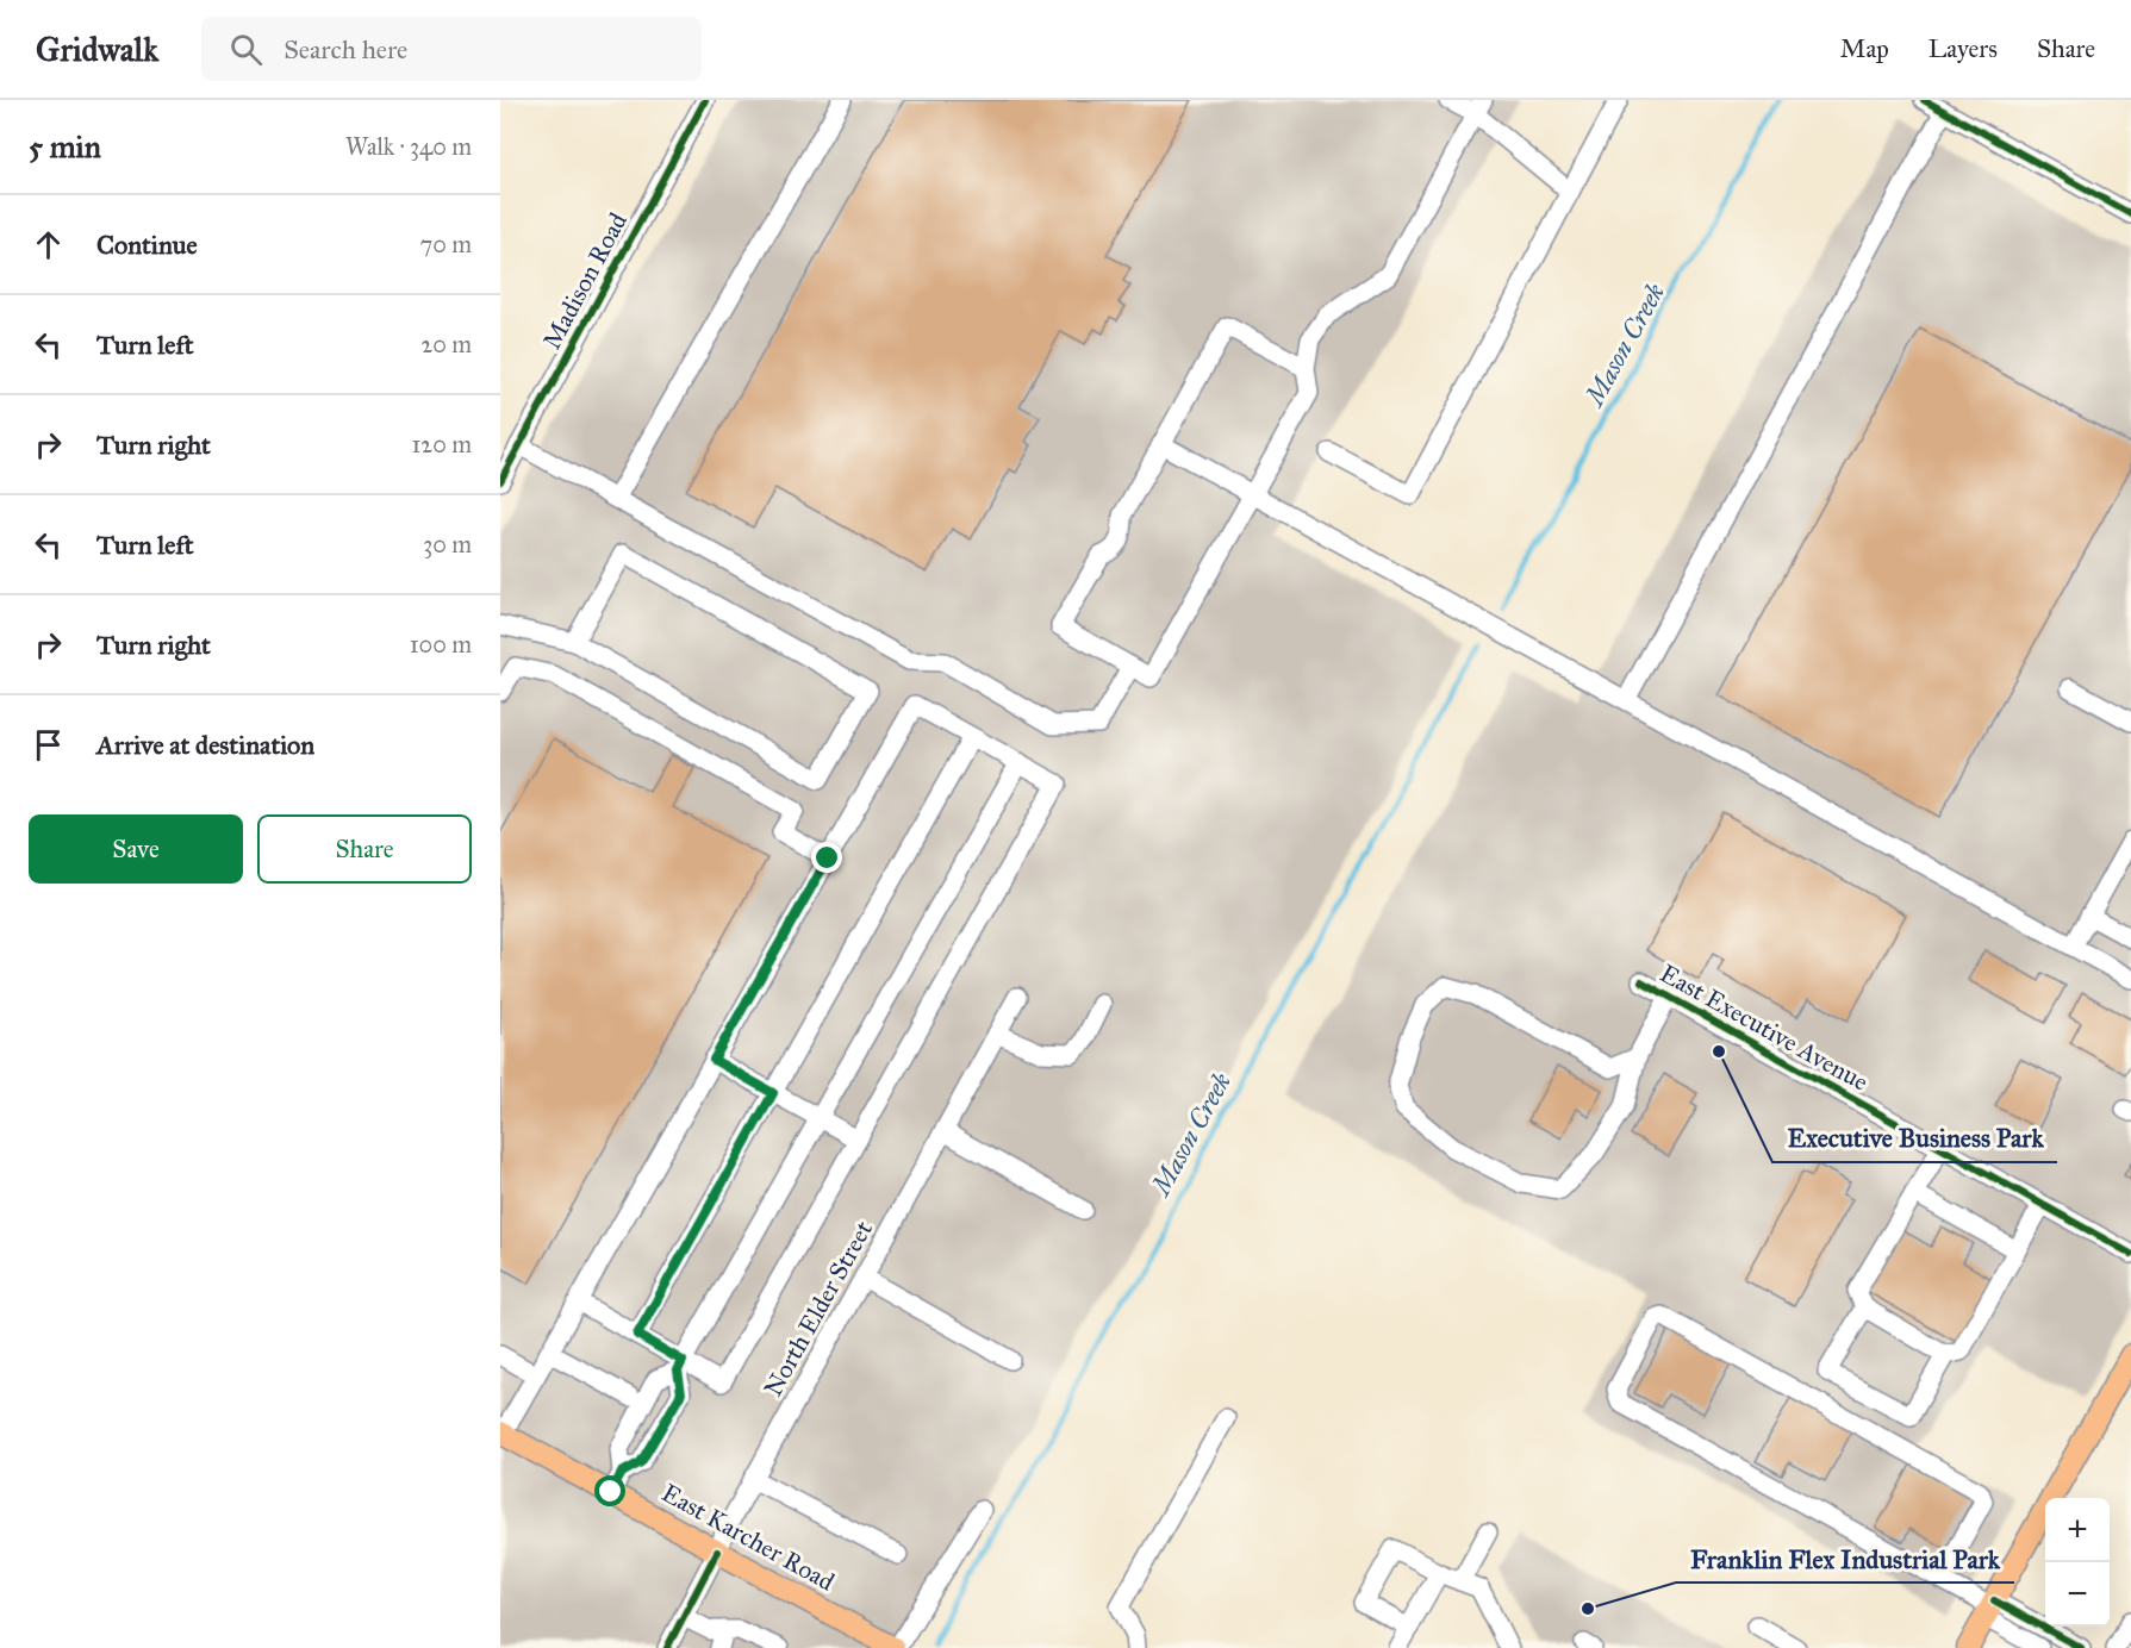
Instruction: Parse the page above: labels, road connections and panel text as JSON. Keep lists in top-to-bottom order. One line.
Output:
{"streets":{"main road":["East Karcher Road"],"street":["Madison Road","East Executive Avenue","North Elder Street"]},"crossings":[["North Elder Street","East Karcher Road"]],"water":["Mason Creek"],"places":["Executive Business Park","Franklin Flex Industrial Park"],"page":{"header":"Gridwalk","search":"Search here","nav":["Map","Layers","Share"],"heading":["5 min","Walk · 340 m"],"list":[["Continue","70 m"],["Turn left","20 m"],["Turn right","120 m"],["Turn left","30 m"],["Turn right","100 m"],"Arrive at destination"],"buttons":["Save","Share"],"map_buttons":["+","−"]}}
